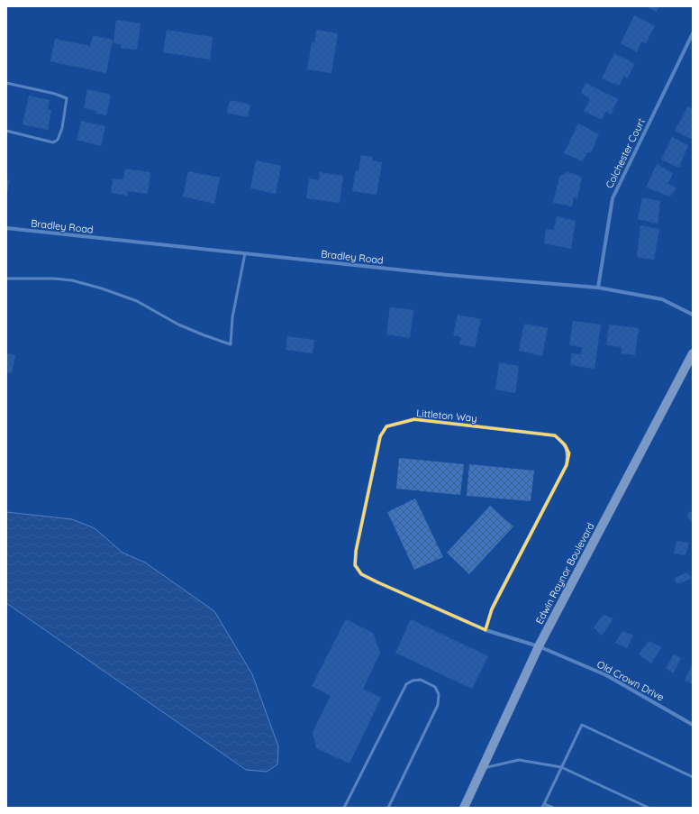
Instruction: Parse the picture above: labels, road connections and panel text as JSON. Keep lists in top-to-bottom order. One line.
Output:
{"streets":{"main road":["Edwin Raynor Boulevard"],"street":["Colchester Court","Bradley Road","Littleton Way","Old Crown Drive"]},"crossings":[["Colchester Court","Bradley Road"],["Littleton Way","Edwin Raynor Boulevard"],["Littleton Way","Old Crown Drive"],["Edwin Raynor Boulevard","Old Crown Drive"]]}
